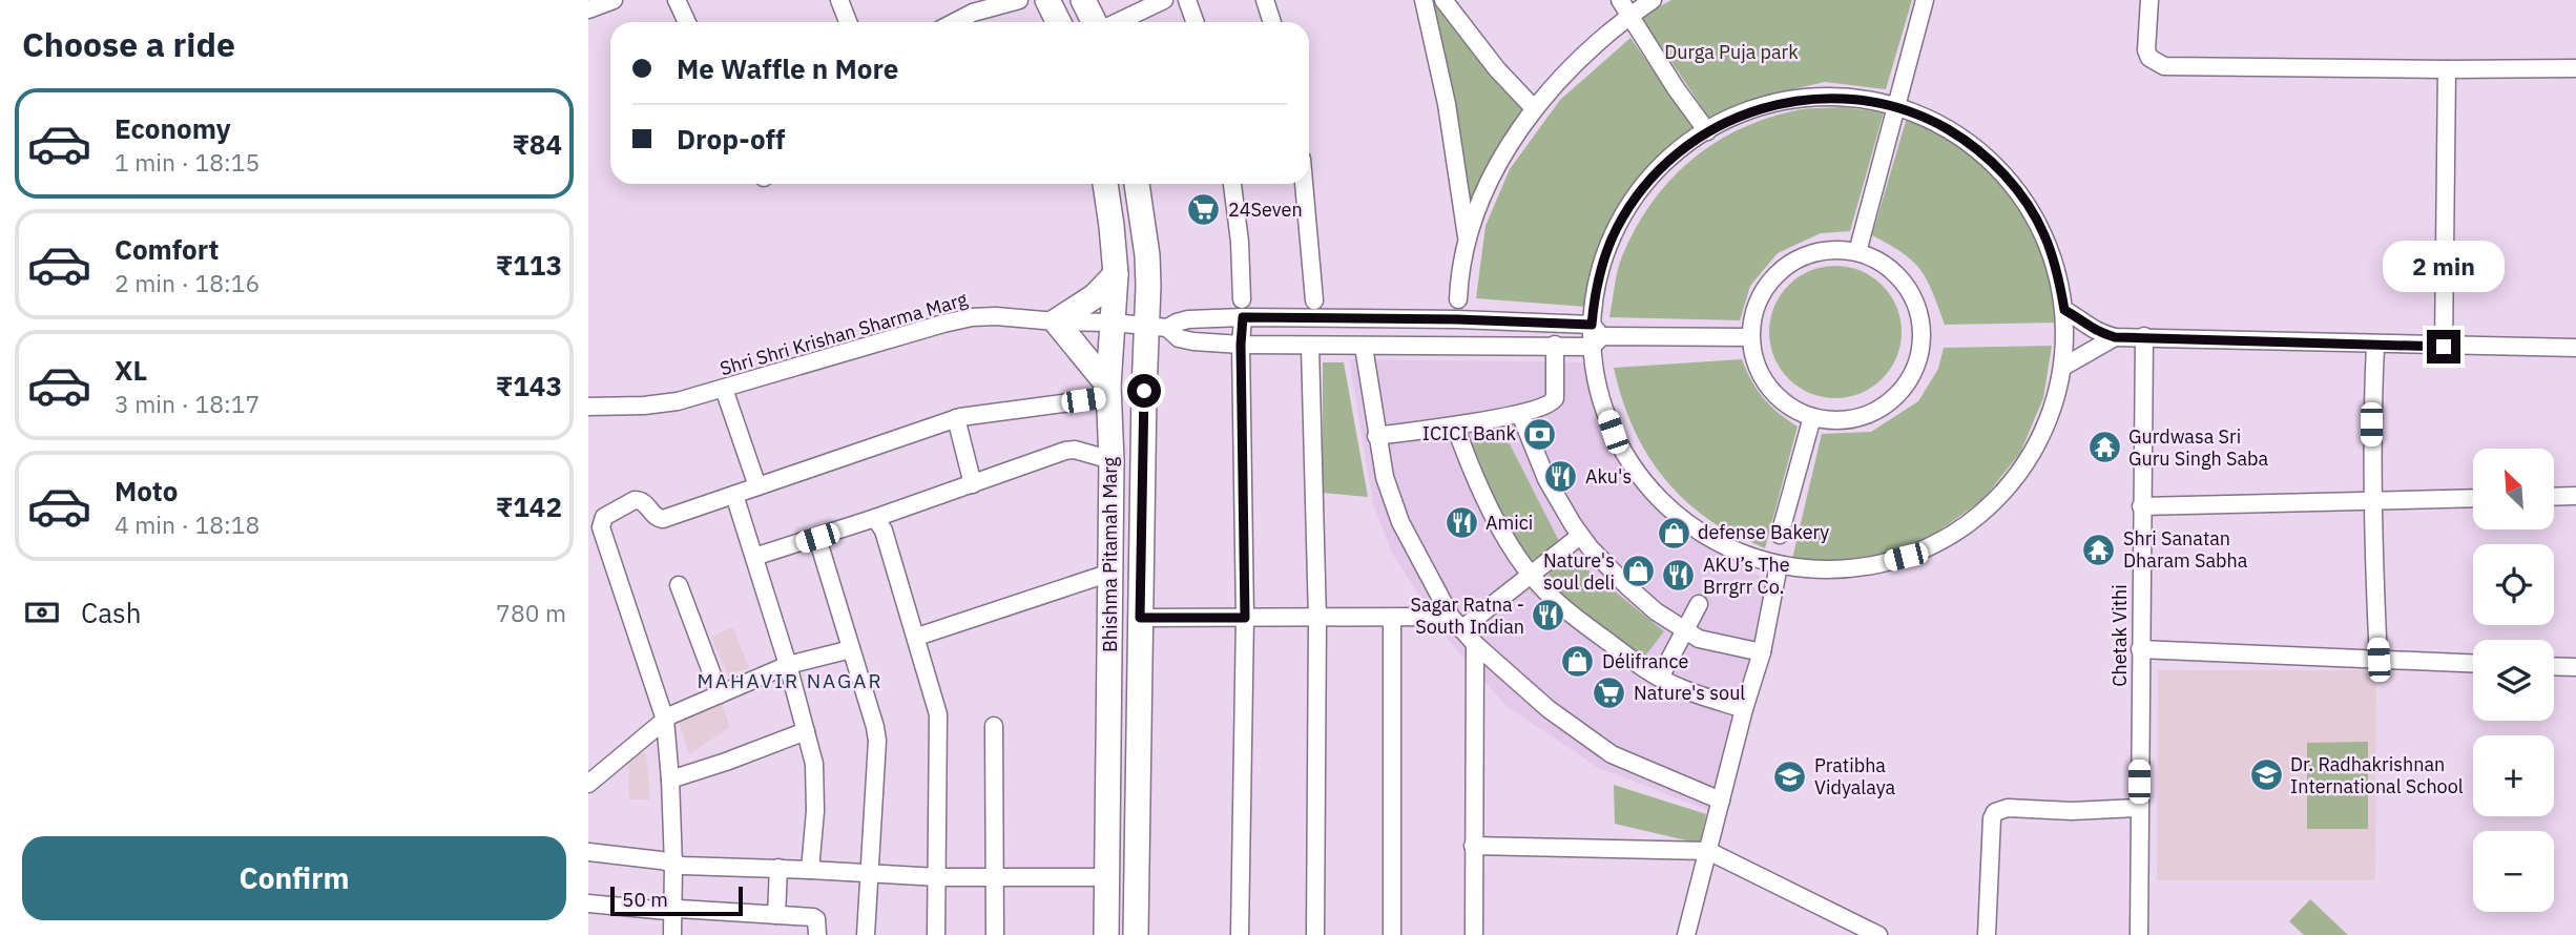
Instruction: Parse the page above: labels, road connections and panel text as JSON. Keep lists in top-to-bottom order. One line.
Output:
{"streets":{"main road":["Bhishma Pitamah Marg"],"street":["Shri Shri Krishan Sharma Marg","Chetak Vithi"]},"crossings":[["Shri Shri Krishan Sharma Marg","Bhishma Pitamah Marg"]],"districts":["MAHAVIR NAGAR"],"parks":["Durga Puja park"],"places":{"supermarket":["24Seven","Nature's soul"],"bank":["ICICI Bank"],"temple":["Gurdwasa Sri Guru Singh Saba","Shri Sanatan Dharam Sabha"],"restaurant":["Aku's","Amici","AKU’s The Brrgrr Co.","Sagar Ratna - South Indian"],"shop":["defense Bakery","Nature's soul deli","Délifrance"],"school or university":["Dr. Radhakrishnan International School","Pratibha Vidyalaya"]},"scale_bar":"50 m","north":"top left","page":{"heading":"Choose a ride","banner":["Me Waffle n More","Drop-off"],"list":[{"name":"Economy","note":"1 min · 18:15","value":"₹84"},{"name":"Comfort","note":"2 min · 18:16","value":"₹113"},{"name":"XL","note":"3 min · 18:17","value":"₹143"},{"name":"Moto","note":"4 min · 18:18","value":"₹142"}],"bubble":"2 min","map_buttons":["+","−"],"pay":["Cash","780 m"],"buttons":"Confirm","scale":"50 m"}}
